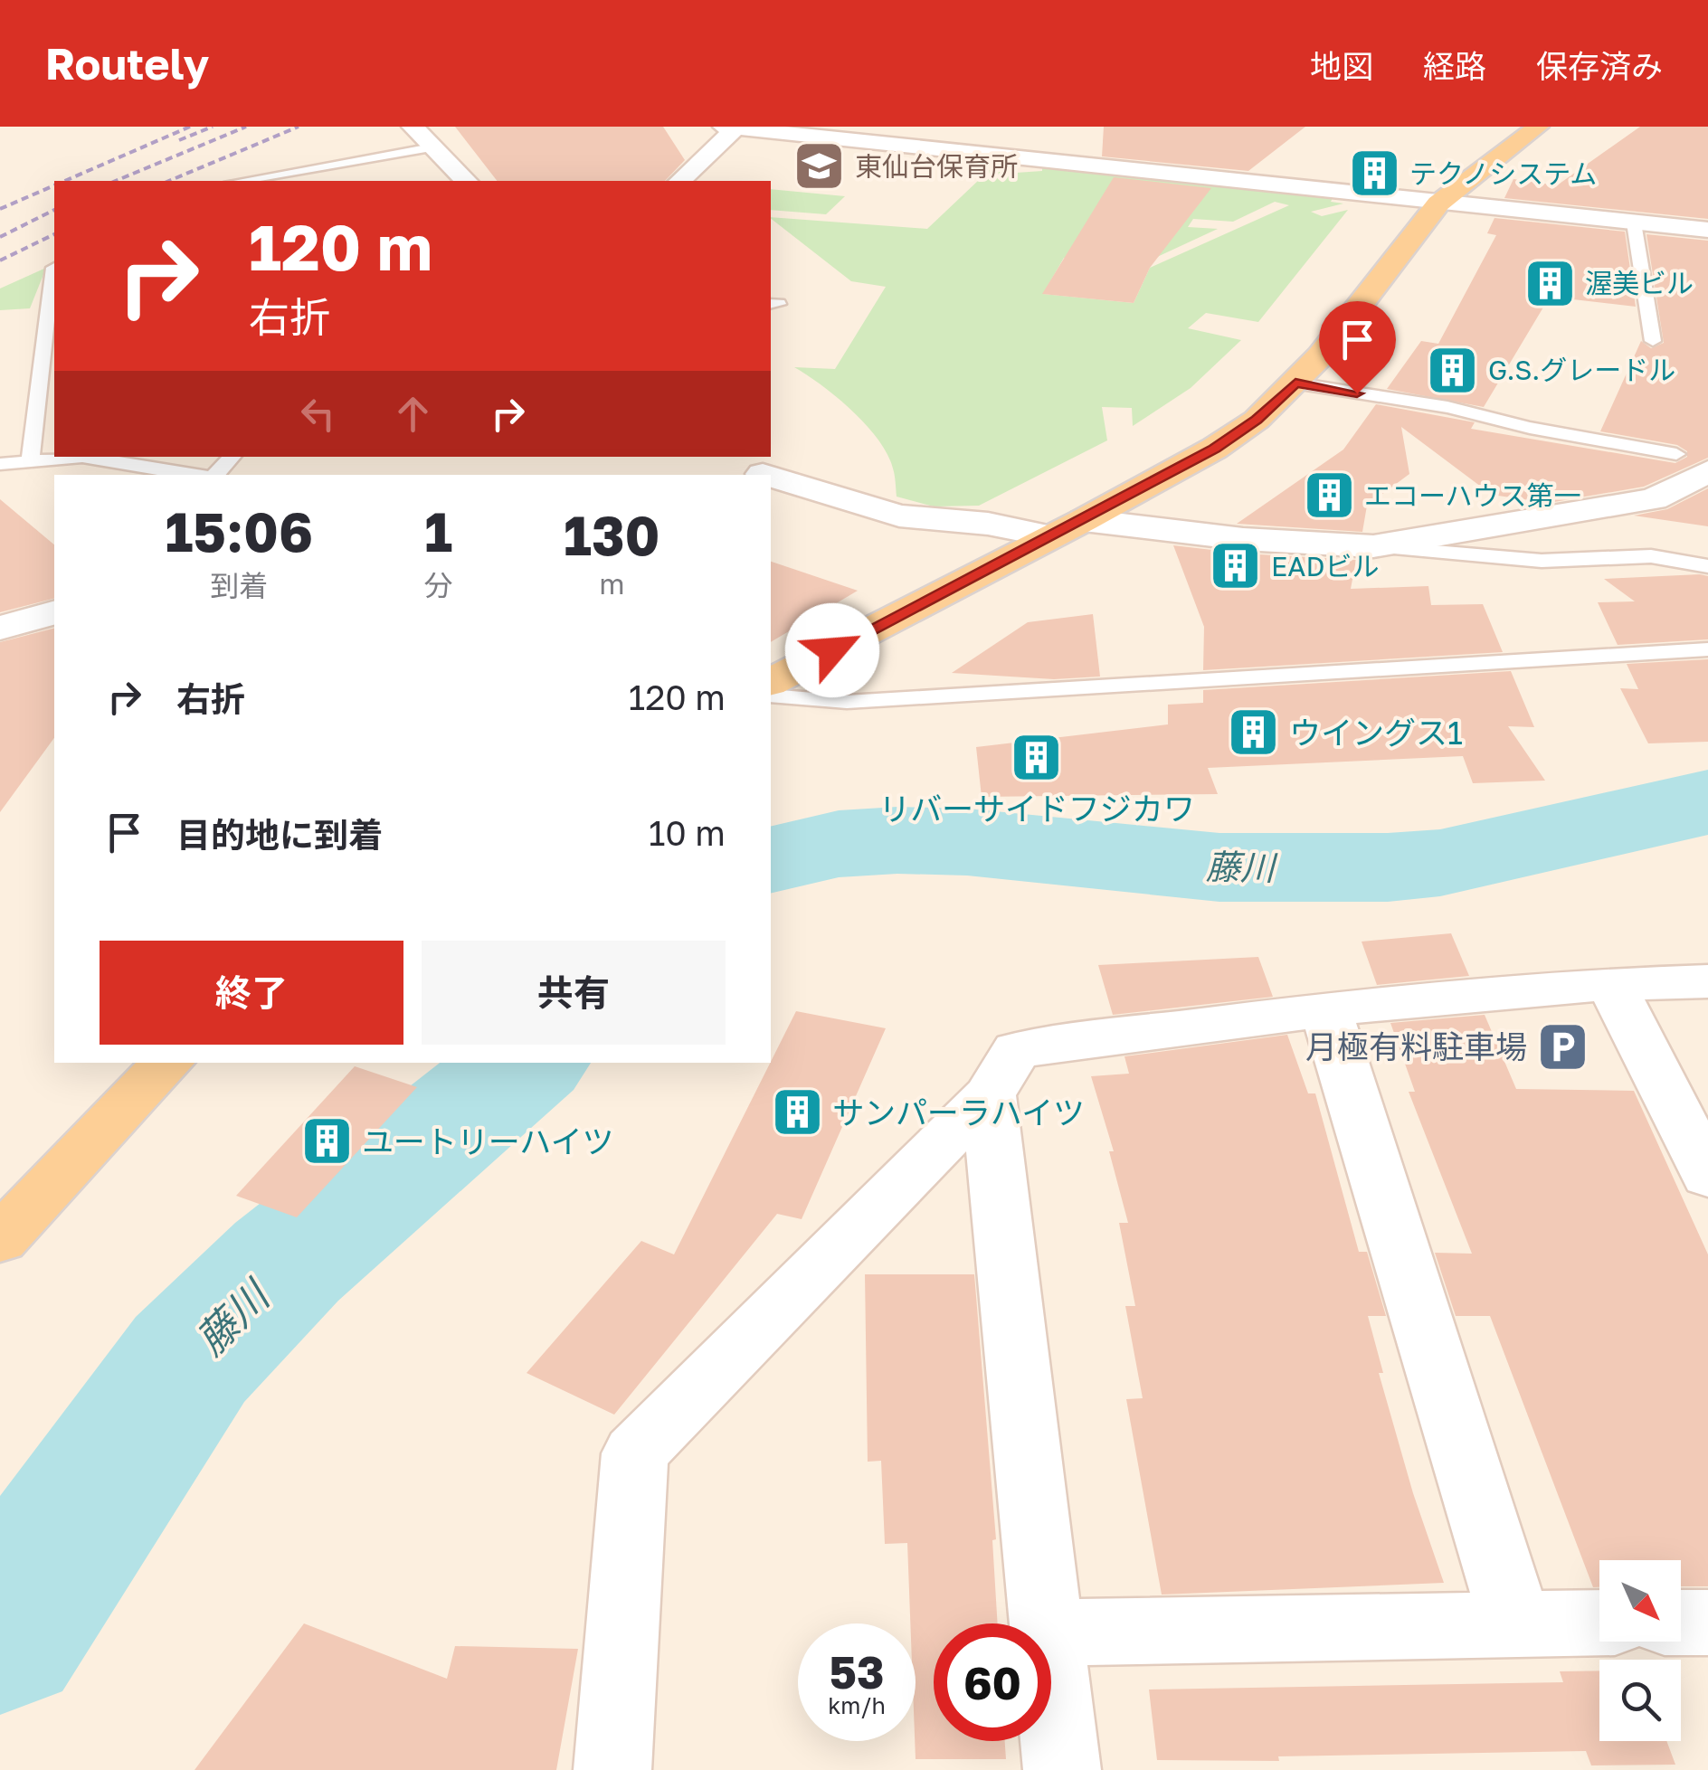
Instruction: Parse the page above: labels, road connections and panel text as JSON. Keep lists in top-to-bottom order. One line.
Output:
{"water":["藤川"],"places":{"school or university":["東仙台保育所"],"building":["テクノシステム","渥美ビル","G.S.グレードル","エコーハウス第一","EADビル","ウイングス1","リバーサイドフジカワ","サンパーラハイツ","ユートリーハイツ"],"parking":["月極有料駐車場"]},"north":"bottom right","page":{"header":"Routely","nav":["地図","経路","保存済み"],"turn":["120 m","右折"],"eta":["15:06","到着","1","分","130","m"],"list":[{"name":"右折","value":"120 m"},{"name":"目的地に到着","value":"10 m"}],"buttons":["終了","共有"],"speed":"53 km/h","limit":"60"}}
